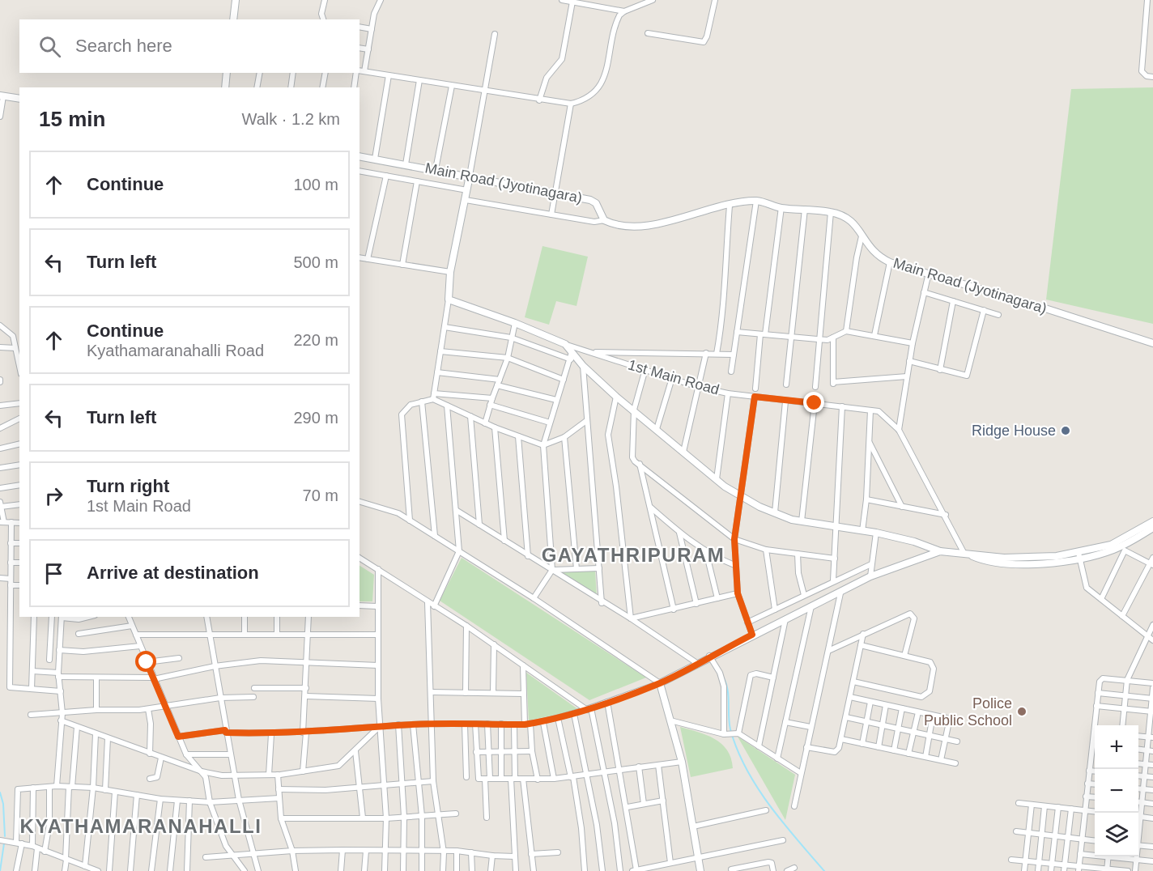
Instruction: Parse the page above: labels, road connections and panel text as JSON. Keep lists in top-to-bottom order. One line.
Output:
{"streets":{"street":["Main Road (Jyotinagara)","1st Main Road"]},"districts":["GAYATHRIPURAM","KYATHAMARANAHALLI"],"places":["Ridge House","Police Public School"],"page":{"search":"Search here","heading":["15 min","Walk · 1.2 km"],"list":[["Continue","100 m"],["Turn left","500 m"],["Continue","Kyathamaranahalli Road","220 m"],["Turn left","290 m"],["Turn right","1st Main Road","70 m"],"Arrive at destination"],"map_buttons":["+","−"]}}
